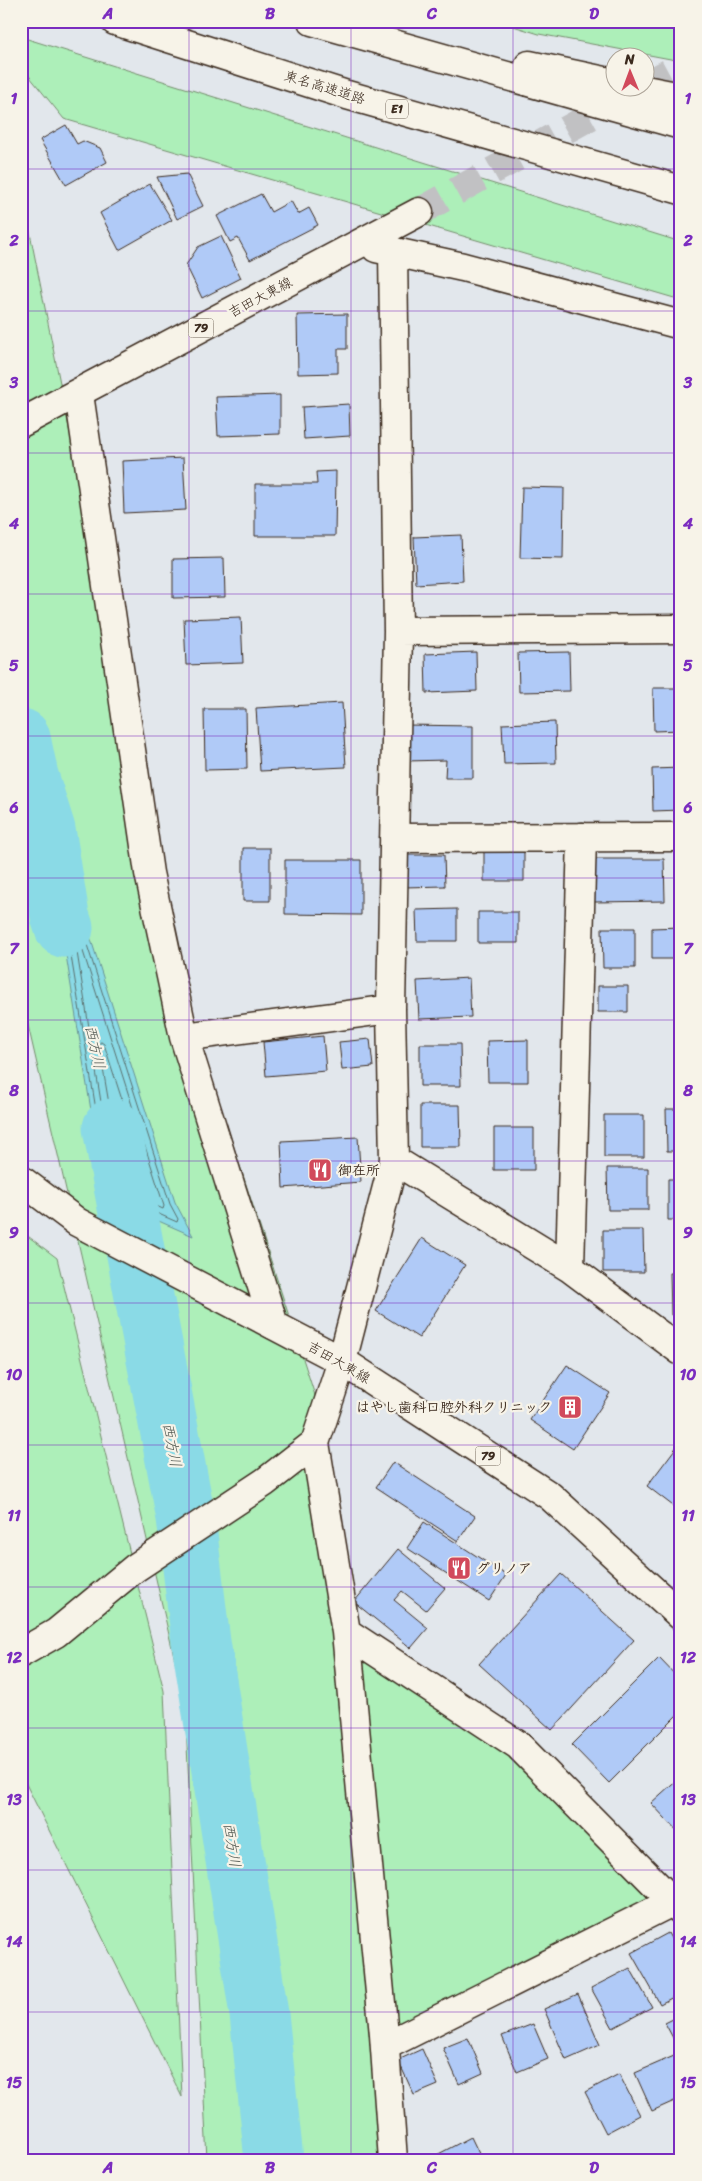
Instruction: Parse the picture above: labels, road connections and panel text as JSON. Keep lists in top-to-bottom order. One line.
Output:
{"streets":{"main road":["東名高速道路","E1","吉田大東線","79"]},"water":["西方川"],"places":{"restaurant":["御在所","グリノア"],"building":["はやし歯科口腔外科クリニック"]},"north":"top","grid":{"columns":["A","B","C","D"],"rows":["1","2","3","4","5","6","7","8","9","10","11","12","13","14","15"]}}
